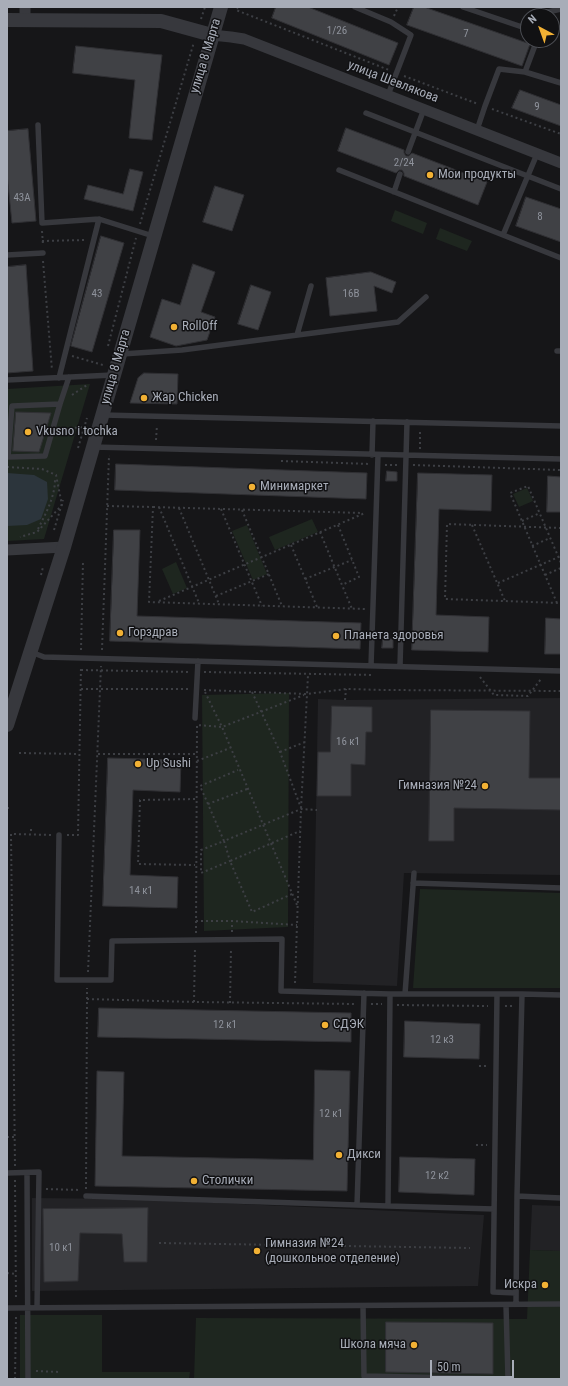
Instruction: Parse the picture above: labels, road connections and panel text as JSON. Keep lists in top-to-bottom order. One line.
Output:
{"streets":{"street":["улица 8 Марта","улица Шевлякова"]},"crossings":[["улица 8 Марта","улица Шевлякова"]],"places":["Мои продукты","RollOff","Жар Chicken","Vkusno i tochka","Минимаркет","Горздрав","Планета здоровья","Up Sushi","Гимназия №24","СДЭК","Дикси","Столички","Гимназия №24 (дошкольное отделение)","Искра","Школа мяча"],"house_numbers":["1/26","7","9","2/24","43А","8","43","16В","16 к1","14 к1","12 к1","12 к3","12 к1","12 к2","10 к1"],"scale_bar":"50 m","north":"top left"}
